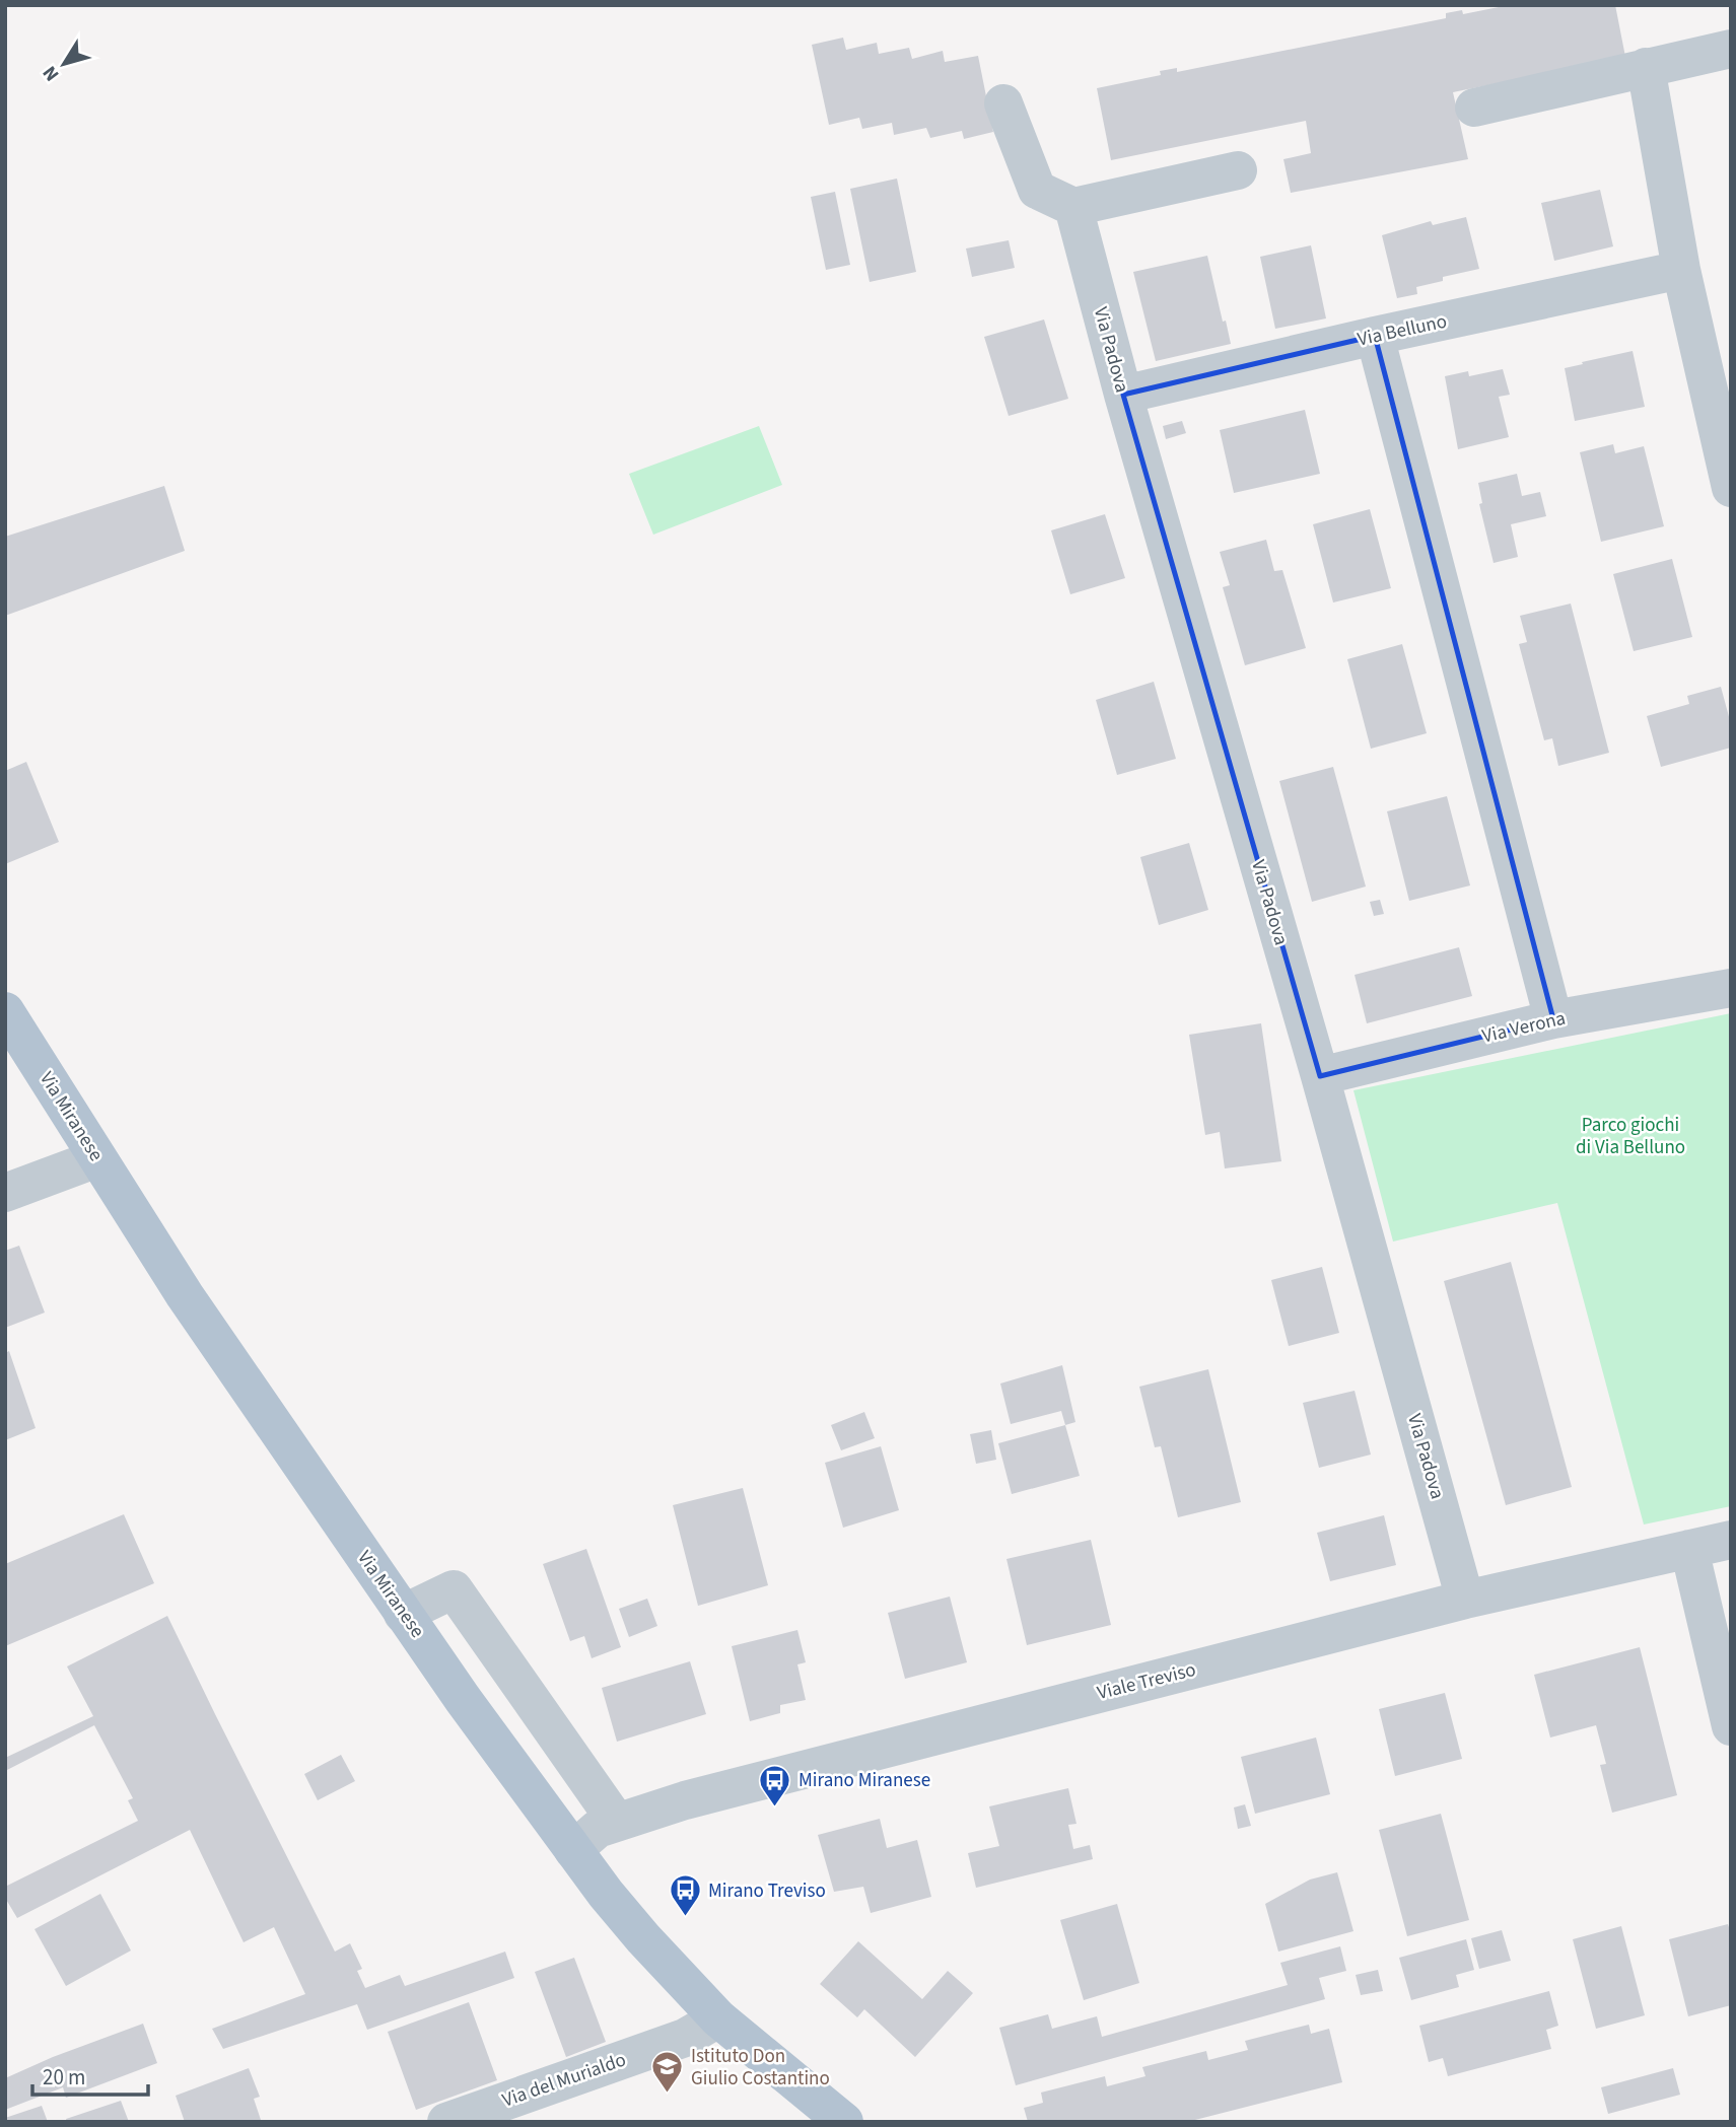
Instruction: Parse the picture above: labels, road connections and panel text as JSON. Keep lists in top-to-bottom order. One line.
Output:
{"streets":{"main road":["Via Miranese"],"street":["Via Belluno","Via Padova","Via Verona","Viale Treviso","Via del Murialdo"]},"crossings":[["Via Belluno","Via Padova"],["Via Padova","Via Verona"],["Via Padova","Viale Treviso"],["Via Miranese","Viale Treviso"],["Via Miranese","Via del Murialdo"]],"parks":["Parco giochi di Via Belluno"],"places":{"bus stop":["Mirano Miranese","Mirano Treviso"],"school or university":["Istituto Don Giulio Costantino"]},"scale_bar":"20 m","north":"bottom left"}
